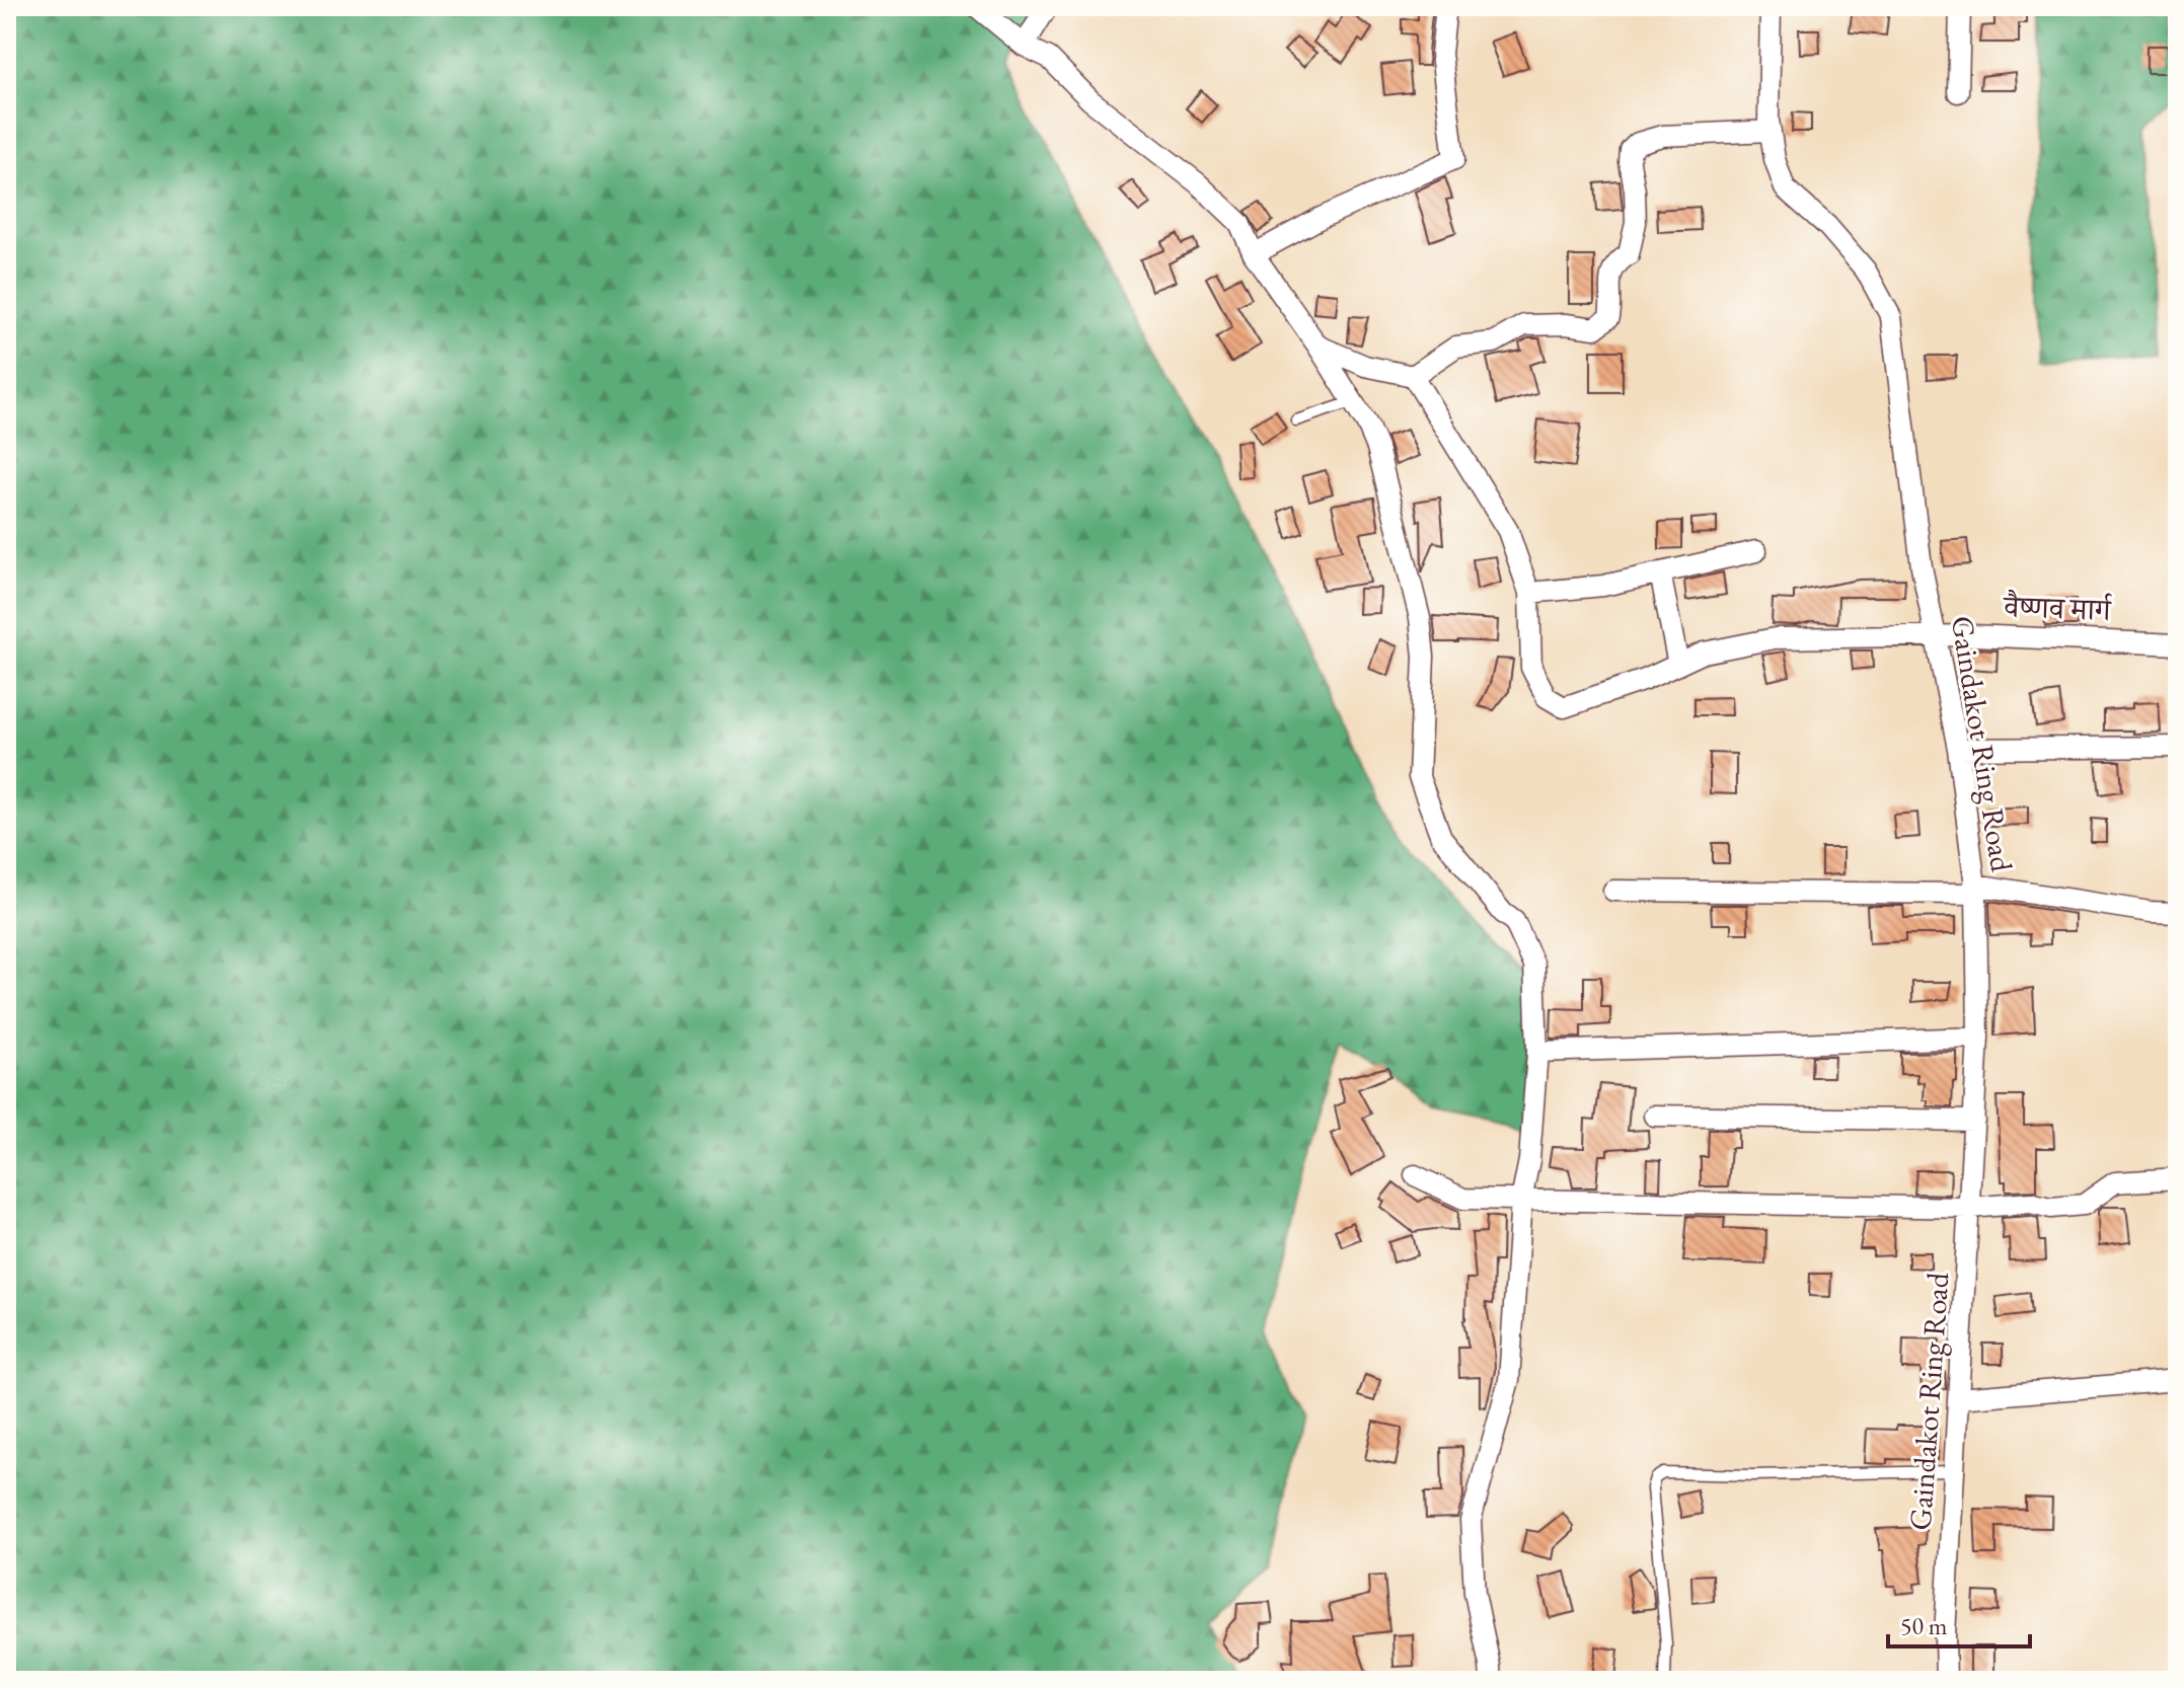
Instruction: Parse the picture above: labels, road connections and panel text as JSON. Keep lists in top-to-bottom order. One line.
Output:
{"streets":{"street":["वैष्णव मार्ग","Gaindakot Ring Road"]},"crossings":[["वैष्णव मार्ग","Gaindakot Ring Road"]],"scale_bar":"50 m"}
